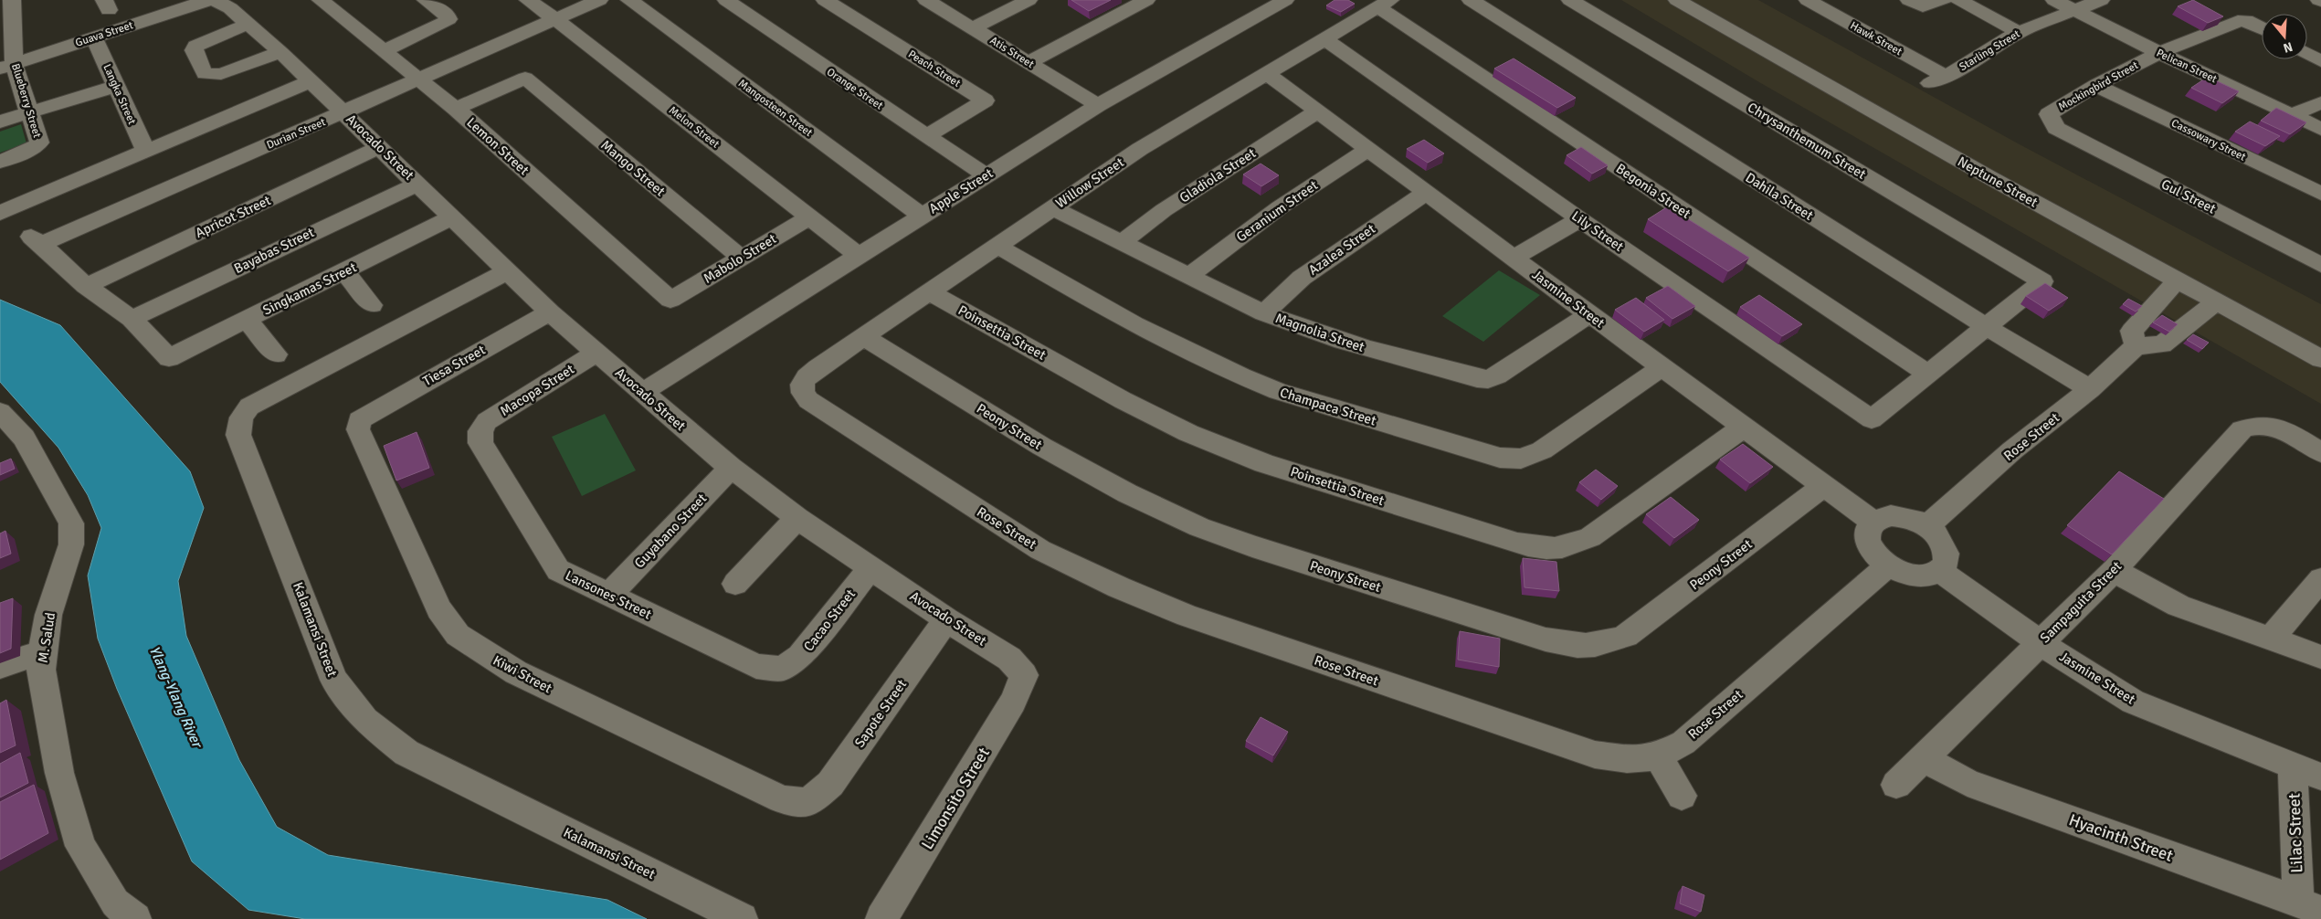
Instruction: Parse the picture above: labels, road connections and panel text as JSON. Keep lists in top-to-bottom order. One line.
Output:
{"streets":{"street":["Guava Street","Hawk Street","Starling Street","Atis Street","Pelican Street","Peach Street","Mockingbird Street","Orange Street","Langka Street","Blueberry Street","Mangosteen Street","Melon Street","Durian Street","Cassowary Street","Chrysanthemum Street","Lemon Street","Avocado Street","Mango Street","Gladiola Street","Neptune Street","Willow Street","Apple Street","Begonia Street","Dahila Street","Gul Street","Geranium Street","Apricot Street","Lily Street","Azalea Street","Bayabas Street","Mabolo Street","Singkamas Street","Jasmine Street","Poinsettia Street","Magnolia Street","Tiesa Street","Macopa Street","Champaca Street","Peony Street","Rose Street","Guyabano Street","Lansones Street","Sampaguita Street","Cacao Street","Kalamansi Street","M. Salud","Kiwi Street","Sapote Street","Limonsito Street","Lilac Street","Hyacinth Street"]},"crossings":[["Guava Street","Langka Street"],["Guava Street","Blueberry Street"],["Hawk Street","Starling Street"],["Starling Street","Pelican Street"],["Atis Street","Apple Street"],["Pelican Street","Mockingbird Street"],["Peach Street","Orange Street"],["Mockingbird Street","Cassowary Street"],["Mockingbird Street","Gul Street"],["Orange Street","Apple Street"],["Mangosteen Street","Apple Street"],["Melon Street","Durian Street"],["Melon Street","Apple Street"],["Melon Street","Mabolo Street"],["Durian Street","Lemon Street"],["Durian Street","Avocado Street"],["Durian Street","Apricot Street"],["Durian Street","Bayabas Street"],["Durian Street","Singkamas Street"],["Chrysanthemum Street","Dahila Street"],["Lemon Street","Mango Street"],["Lemon Street","Mabolo Street"],["Avocado Street","Apple Street"],["Avocado Street","Apricot Street"],["Avocado Street","Bayabas Street"],["Avocado Street","Singkamas Street"],["Avocado Street","Tiesa Street"],["Avocado Street","Macopa Street"],["Avocado Street","Guyabano Street"],["Avocado Street","Cacao Street"],["Avocado Street","Kalamansi Street"],["Avocado Street","Sapote Street"],["Avocado Street","Limonsito Street"],["Mango Street","Mabolo Street"],["Gladiola Street","Jasmine Street"],["Gladiola Street","Magnolia Street"],["Willow Street","Begonia Street"],["Willow Street","Lily Street"],["Willow Street","Jasmine Street"],["Willow Street","Poinsettia Street"],["Willow Street","Magnolia Street"],["Willow Street","Champaca Street"],["Willow Street","Peony Street"],["Willow Street","Rose Street"],["Begonia Street","Lily Street"],["Dahila Street","Rose Street"],["Geranium Street","Jasmine Street"],["Geranium Street","Magnolia Street"],["Azalea Street","Jasmine Street"],["Azalea Street","Magnolia Street"],["Jasmine Street","Poinsettia Street"],["Jasmine Street","Magnolia Street"],["Jasmine Street","Champaca Street"],["Jasmine Street","Peony Street"],["Jasmine Street","Rose Street"],["Jasmine Street","Sampaguita Street"],["Jasmine Street","Lilac Street"],["Tiesa Street","Kiwi Street"],["Macopa Street","Lansones Street"],["Guyabano Street","Lansones Street"],["Lansones Street","Cacao Street"],["Sampaguita Street","Hyacinth Street"],["Kiwi Street","Sapote Street"],["Lilac Street","Hyacinth Street"]],"water":["Ylang-Ylang River"],"north":"bottom"}
